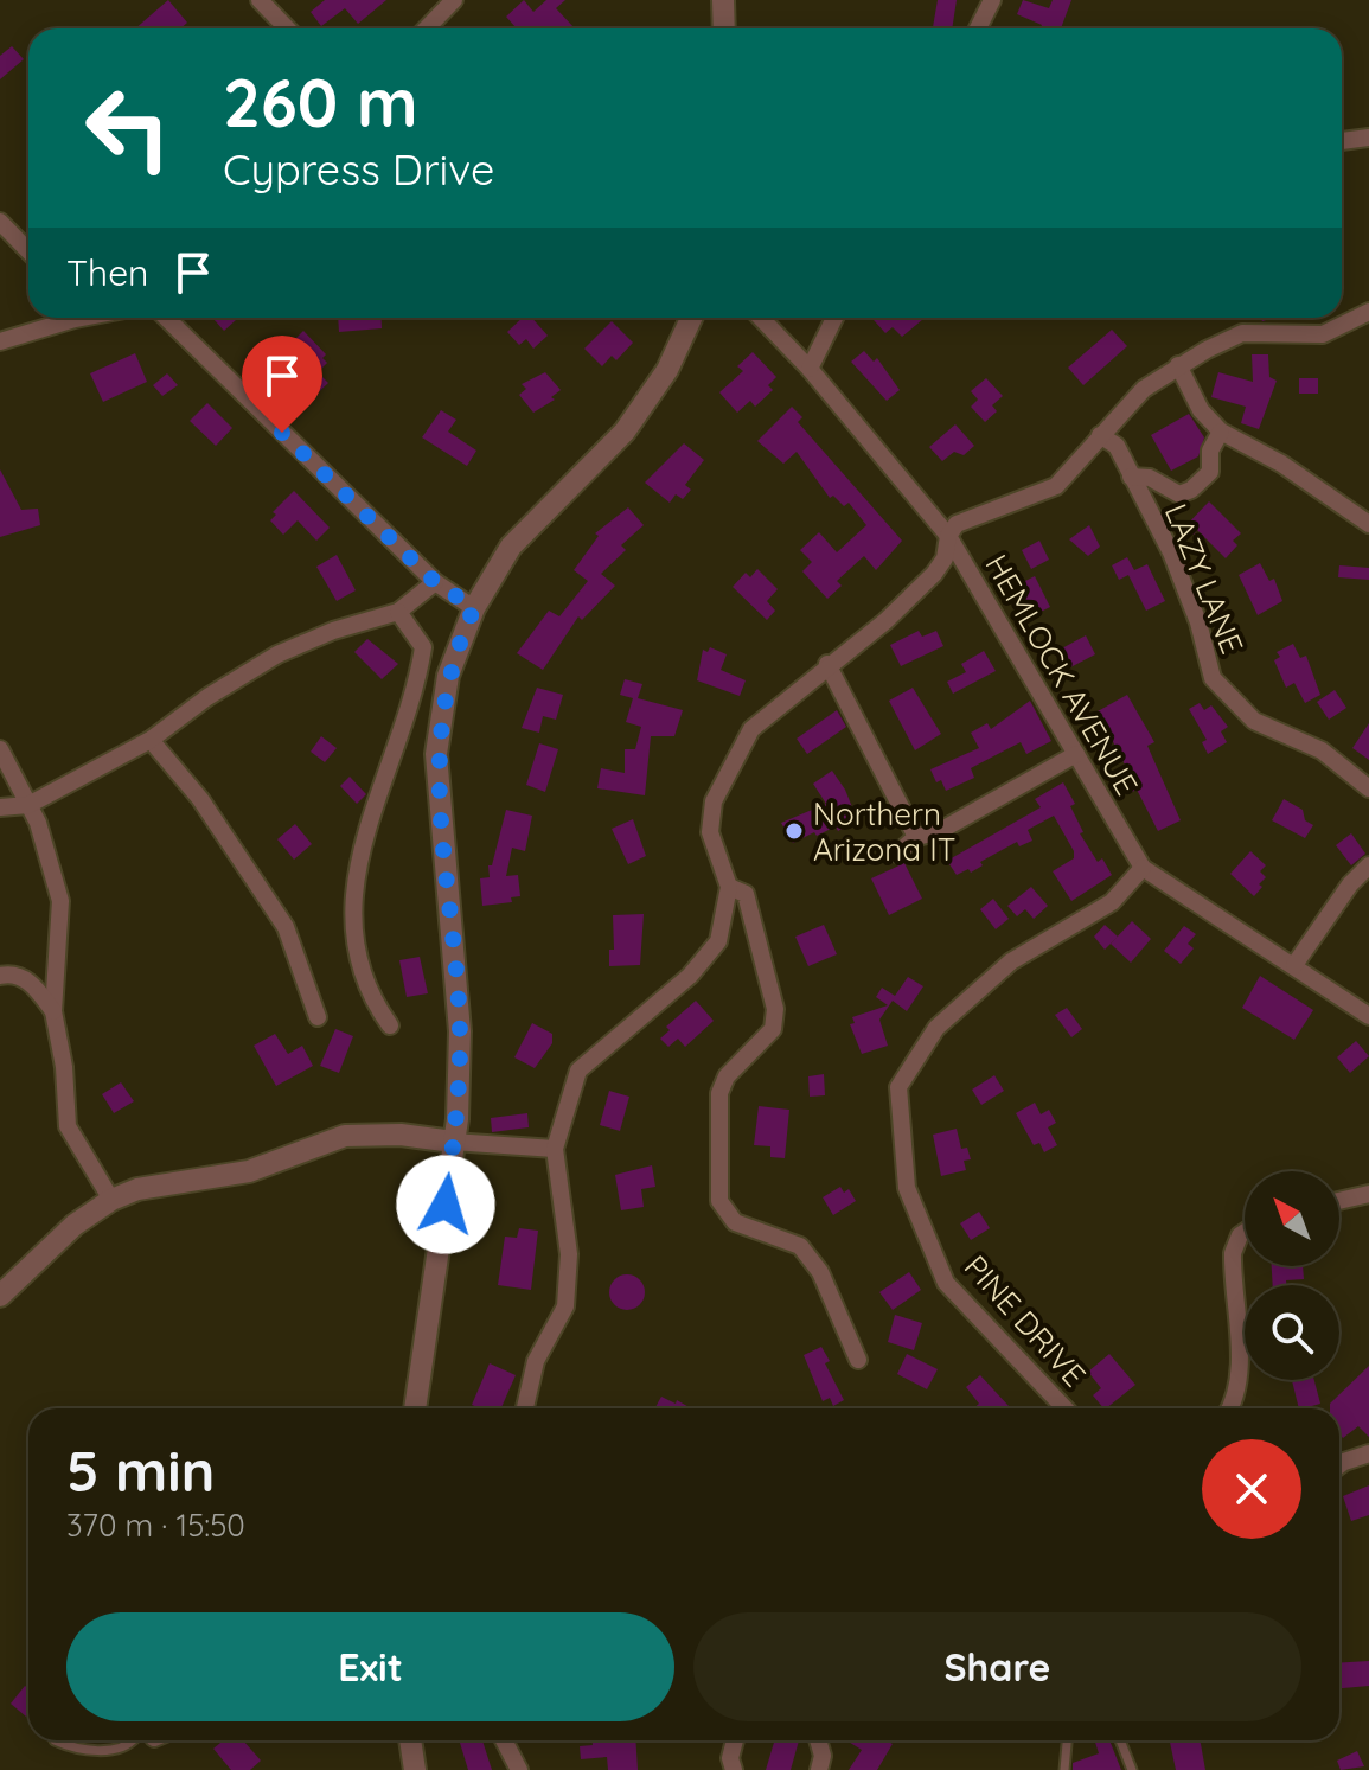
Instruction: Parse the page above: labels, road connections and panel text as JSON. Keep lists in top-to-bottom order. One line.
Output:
{"streets":{"street":["LAZY LANE","HEMLOCK AVENUE","PINE DRIVE"]},"crossings":[["HEMLOCK AVENUE","PINE DRIVE"]],"places":["Northern Arizona IT"],"north":"top left","page":{"turn":["260 m","Cypress Drive"],"then":"Then","heading":["5 min","370 m · 15:50"],"buttons":["Exit","Share"]}}
